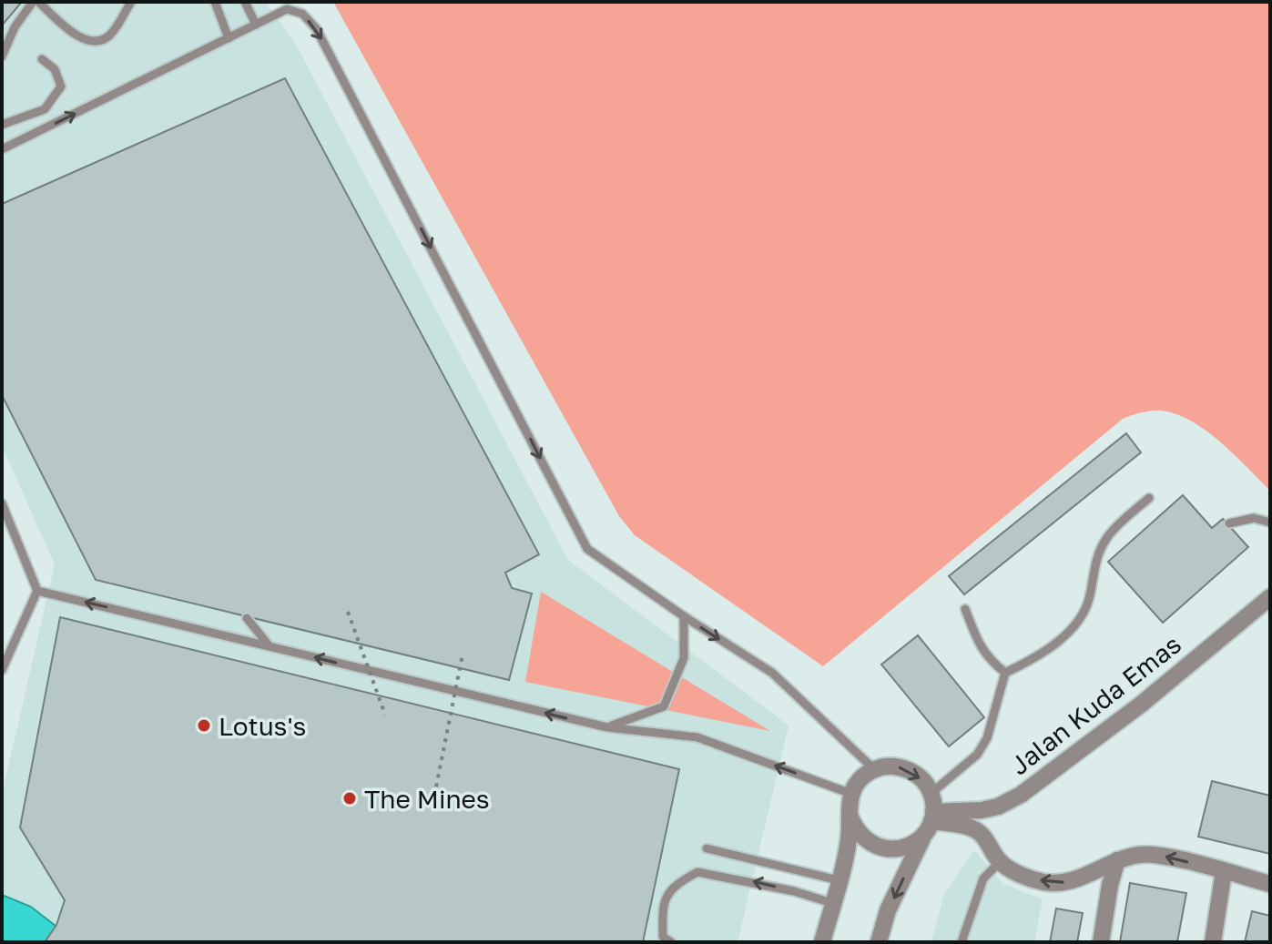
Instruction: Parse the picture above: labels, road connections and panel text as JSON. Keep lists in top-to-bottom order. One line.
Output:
{"streets":{"street":["Jalan Kuda Emas"]},"places":["Lotus's","The Mines"]}
